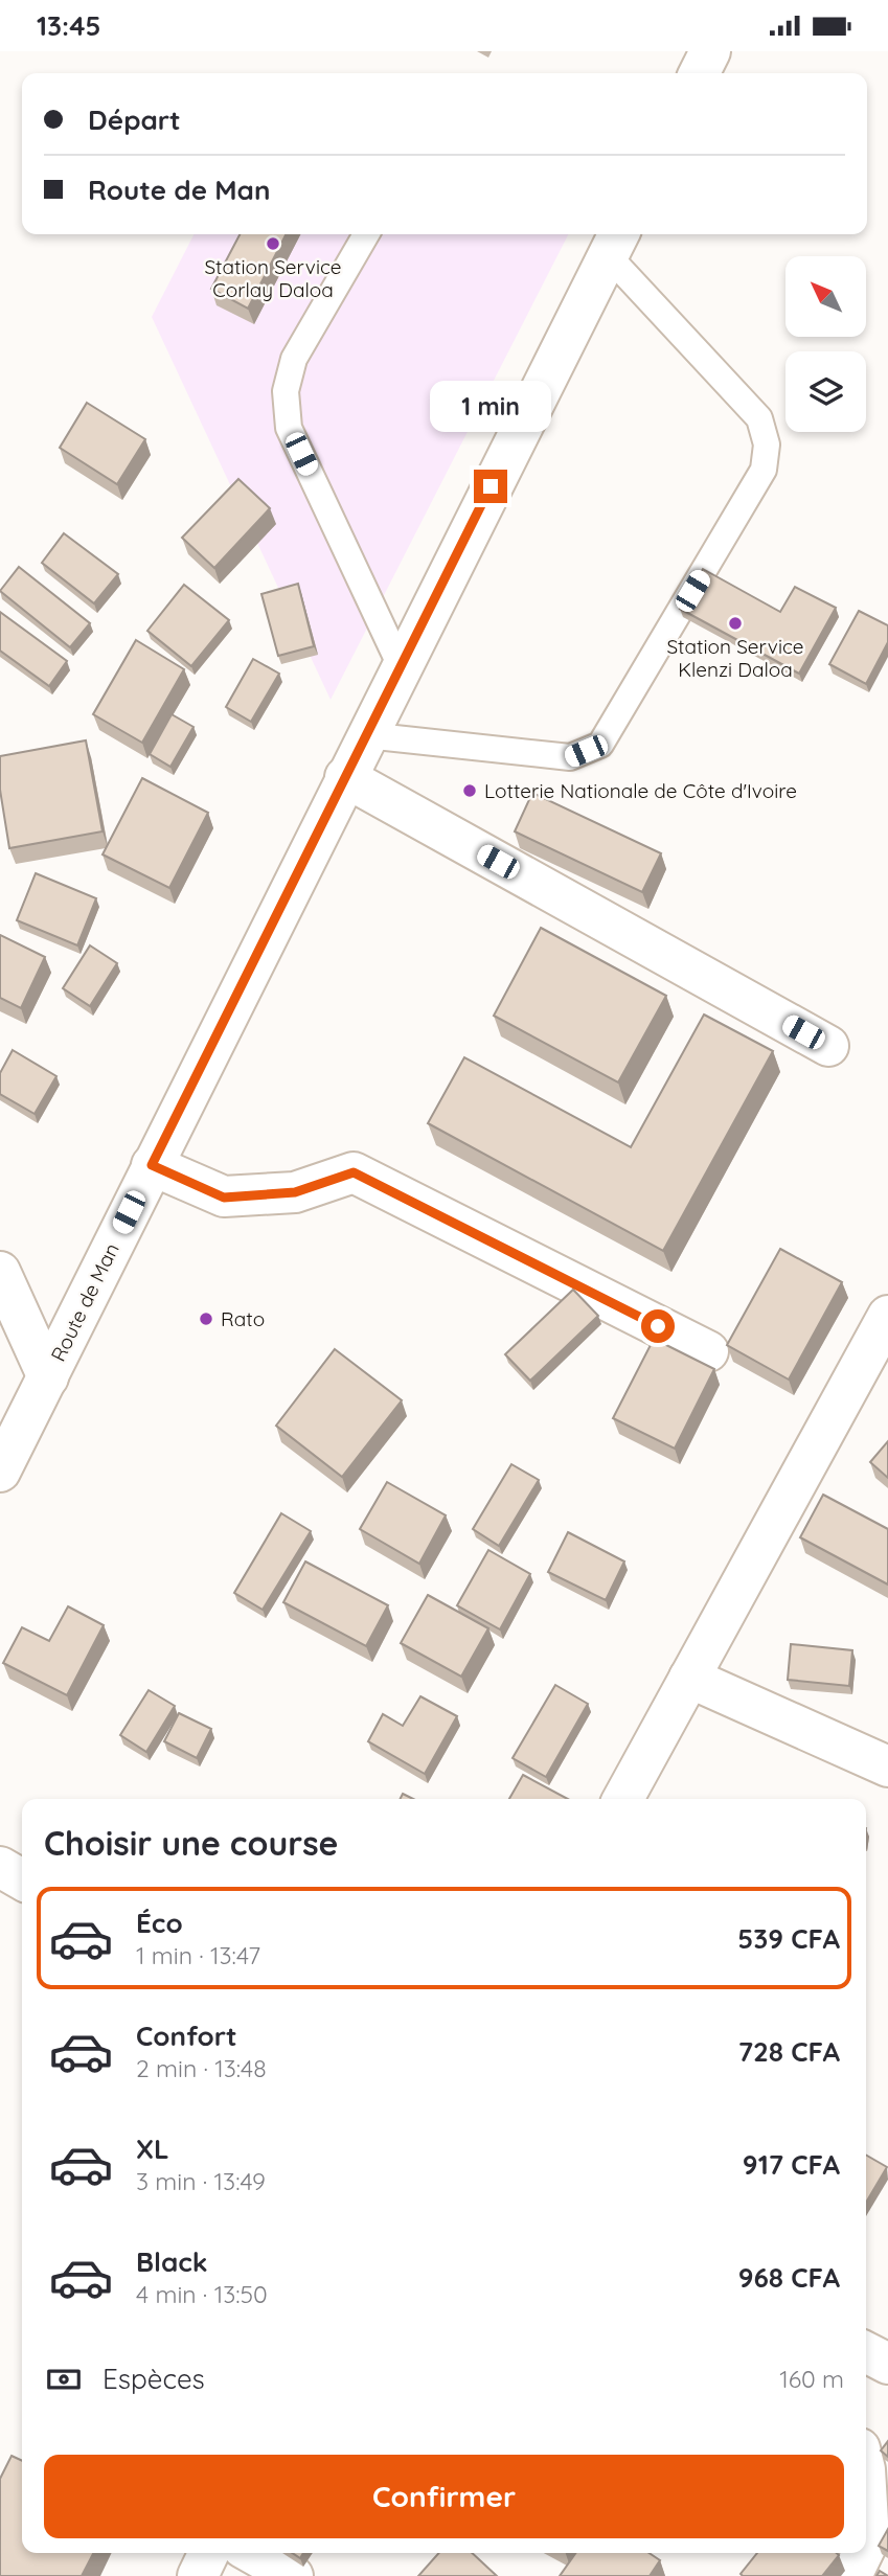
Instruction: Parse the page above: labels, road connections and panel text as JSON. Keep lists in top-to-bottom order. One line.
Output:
{"streets":{"main road":["Route de Man"]},"places":["Station Service Corlay Daloa","Station Service Klenzi Daloa","Lotterie Nationale de Côte d'Ivoire","Rato"],"north":"top left","page":{"status":"13:45","banner":["Départ","Route de Man"],"bubble":"1 min","heading":"Choisir une course","list":[{"name":"Éco","note":"1 min · 13:47","value":"539 CFA"},{"name":"Confort","note":"2 min · 13:48","value":"728 CFA"},{"name":"XL","note":"3 min · 13:49","value":"917 CFA"},{"name":"Black","note":"4 min · 13:50","value":"968 CFA"}],"pay":["Espèces","160 m"],"buttons":"Confirmer"}}
